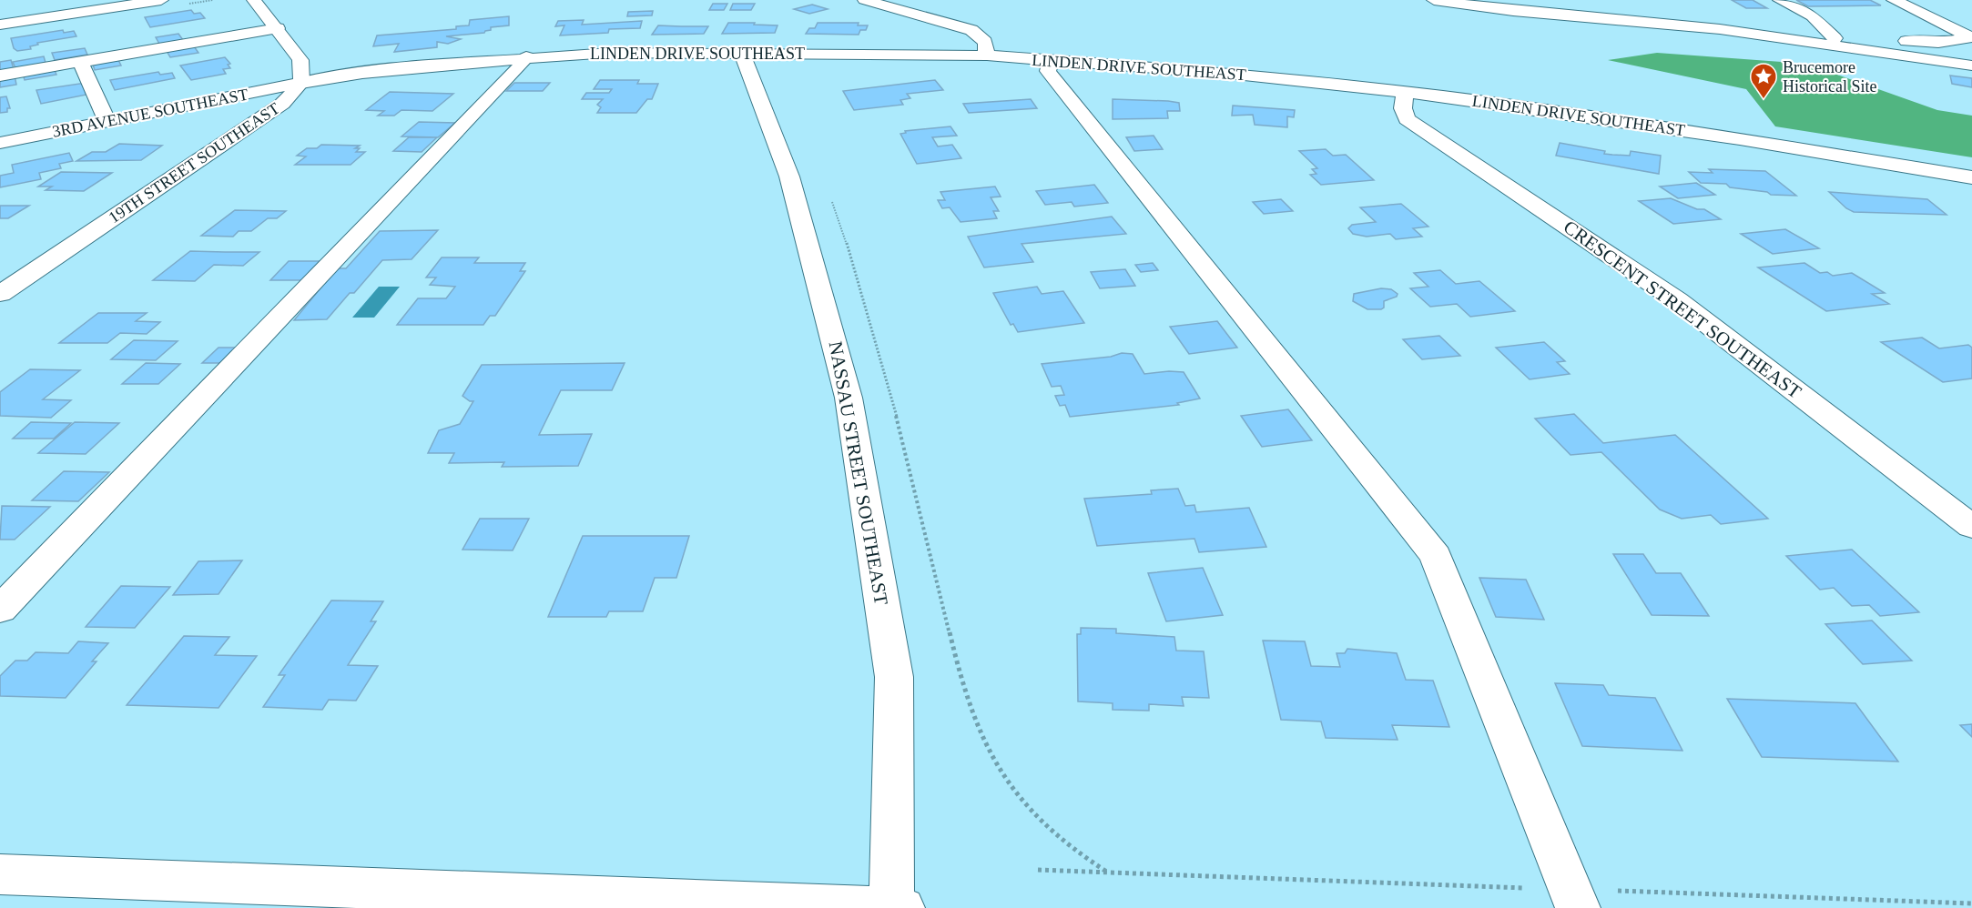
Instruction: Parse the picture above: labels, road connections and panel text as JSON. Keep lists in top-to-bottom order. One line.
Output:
{"streets":{"street":["LINDEN DRIVE SOUTHEAST","3RD AVENUE SOUTHEAST","19TH STREET SOUTHEAST","CRESCENT STREET SOUTHEAST","NASSAU STREET SOUTHEAST"]},"crossings":[["LINDEN DRIVE SOUTHEAST","3RD AVENUE SOUTHEAST"],["LINDEN DRIVE SOUTHEAST","19TH STREET SOUTHEAST"],["LINDEN DRIVE SOUTHEAST","CRESCENT STREET SOUTHEAST"],["LINDEN DRIVE SOUTHEAST","NASSAU STREET SOUTHEAST"],["3RD AVENUE SOUTHEAST","19TH STREET SOUTHEAST"]],"places":{"place":["Brucemore Historical Site"]}}
